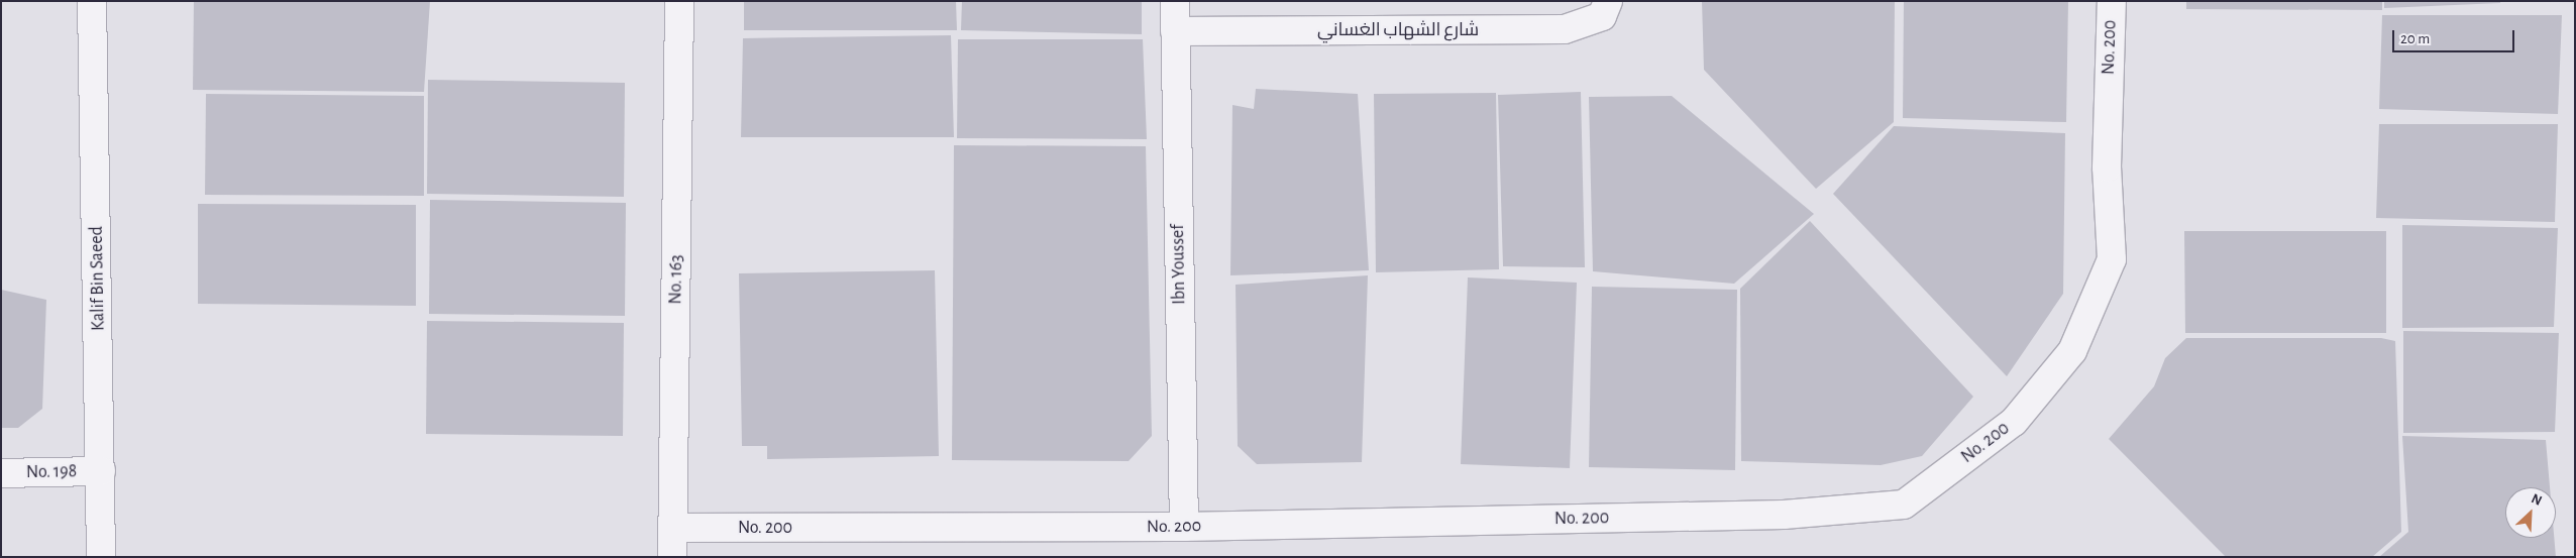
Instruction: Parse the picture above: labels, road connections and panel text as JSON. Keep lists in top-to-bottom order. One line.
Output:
{"streets":{"street":["شارع الشهاب الغساني","No. 200","Ibn Youssef","Kalif Bin Saeed","No. 163","No. 198"]},"crossings":[["شارع الشهاب الغساني","Ibn Youssef"],["No. 200","Ibn Youssef"],["No. 200","No. 163"],["Kalif Bin Saeed","No. 198"]],"scale_bar":"20 m","north":"top right"}
